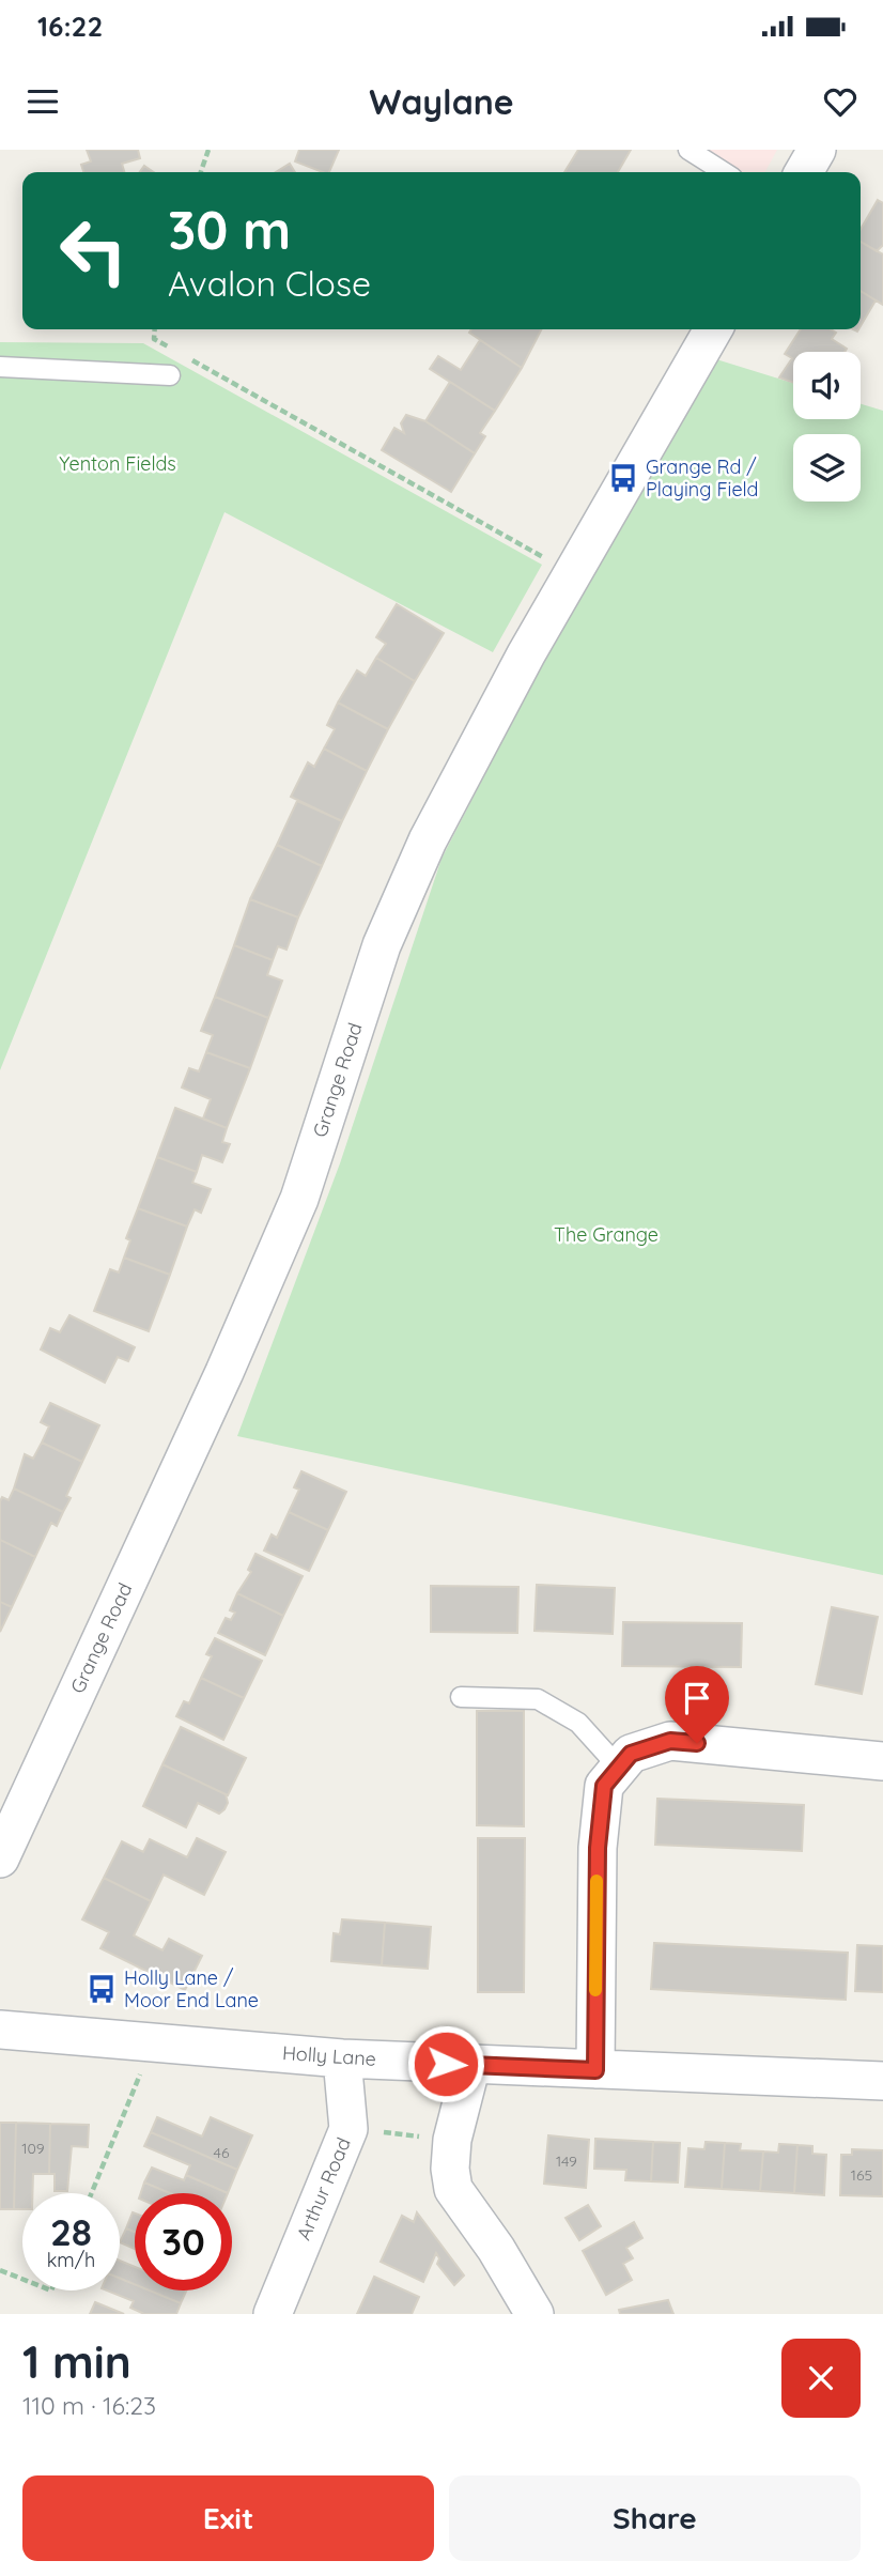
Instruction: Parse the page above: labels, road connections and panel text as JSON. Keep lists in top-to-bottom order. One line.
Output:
{"streets":{"street":["Grange Road","Holly Lane","Arthur Road"]},"crossings":[["Holly Lane","Arthur Road"]],"parks":["Yenton Fields","The Grange"],"places":{"bus stop":["Grange Rd / Playing Field","Holly Lane / Moor End Lane"]},"house_numbers":["109","46","149","165"],"page":{"status":"16:22","header":"Waylane","turn":["30 m","Avalon Close"],"speed":"28 km/h","limit":"30","heading":["1 min","110 m · 16:23"],"buttons":["Exit","Share"]}}
